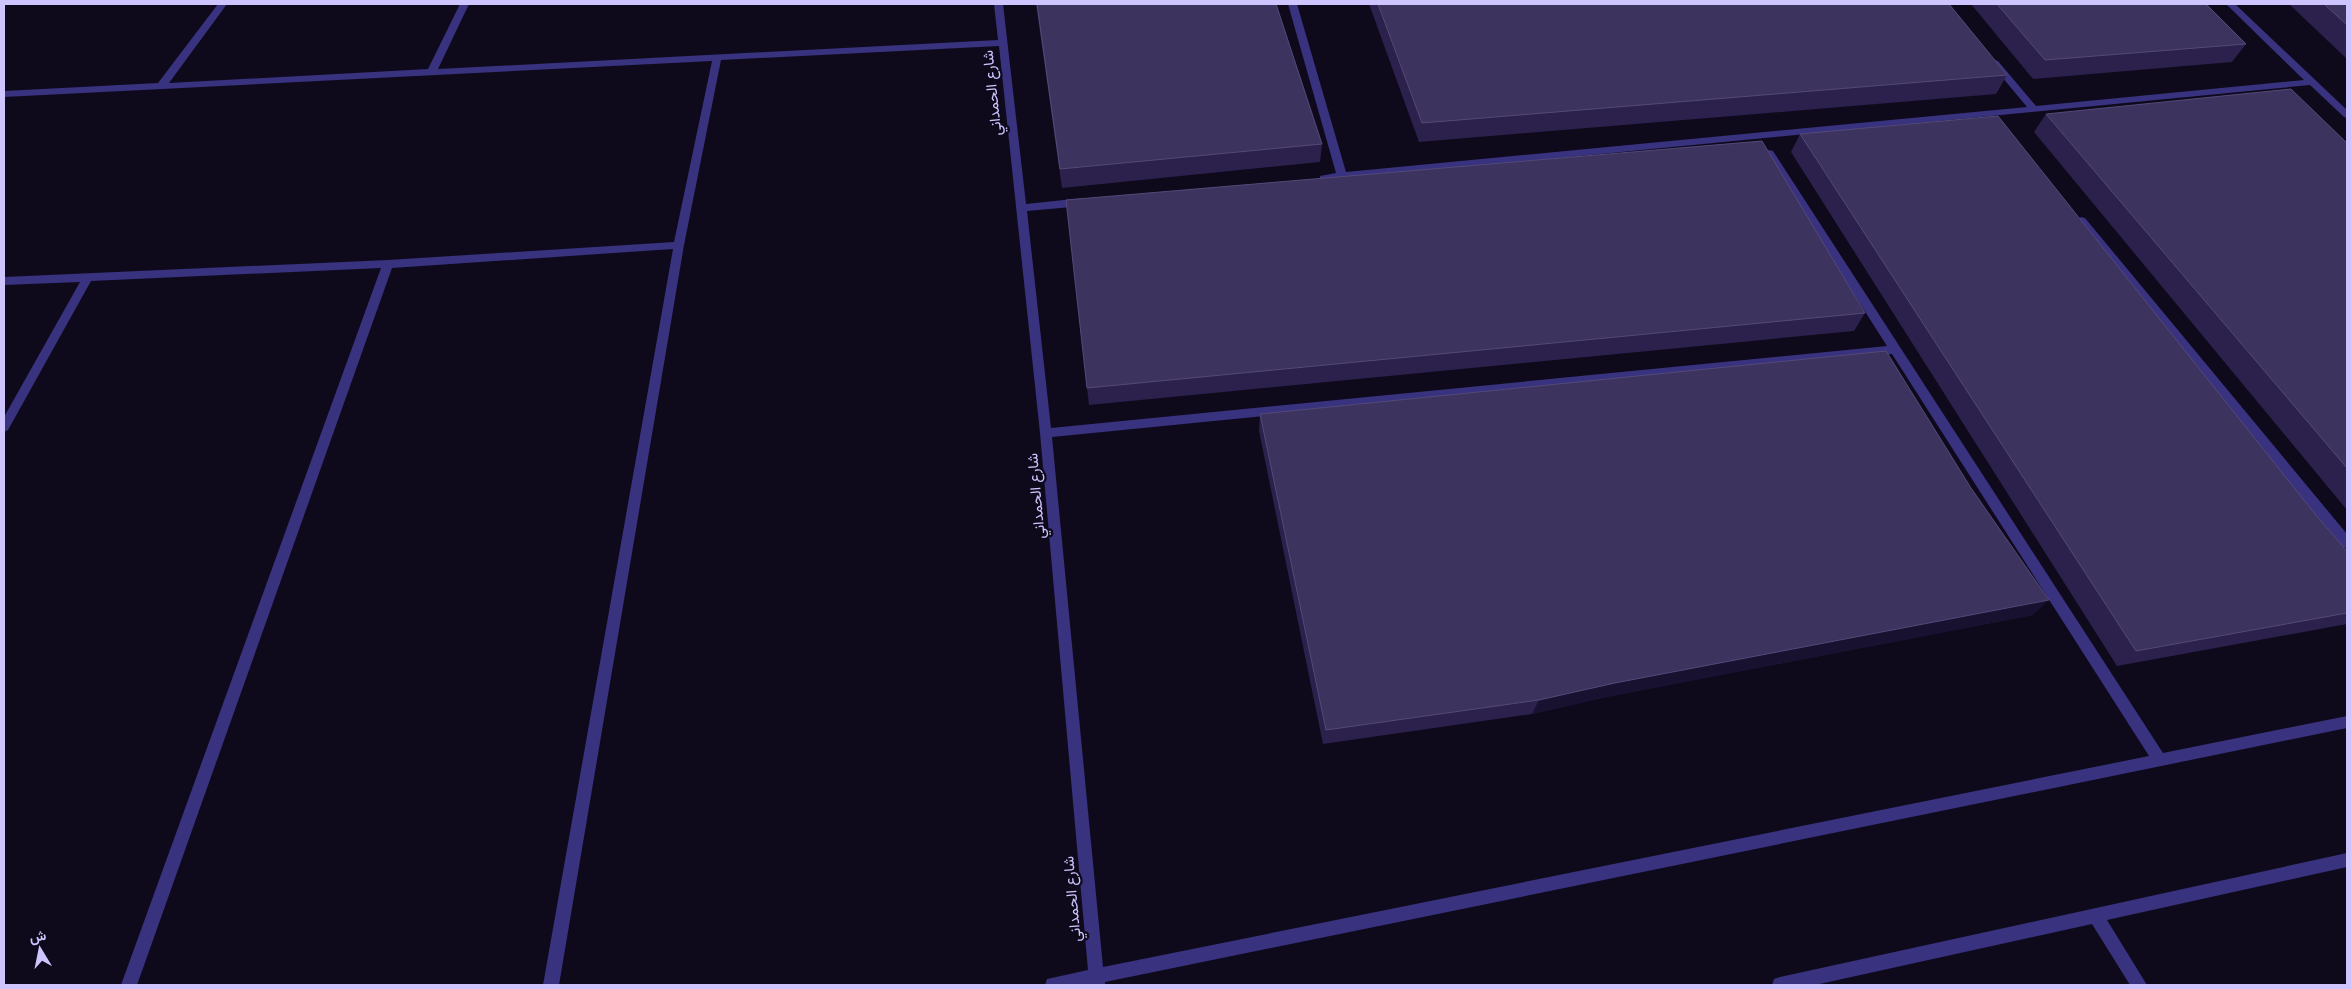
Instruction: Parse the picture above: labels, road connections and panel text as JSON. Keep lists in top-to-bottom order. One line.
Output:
{"streets":{"street":["شارع الحمداني"]},"north":"top"}
